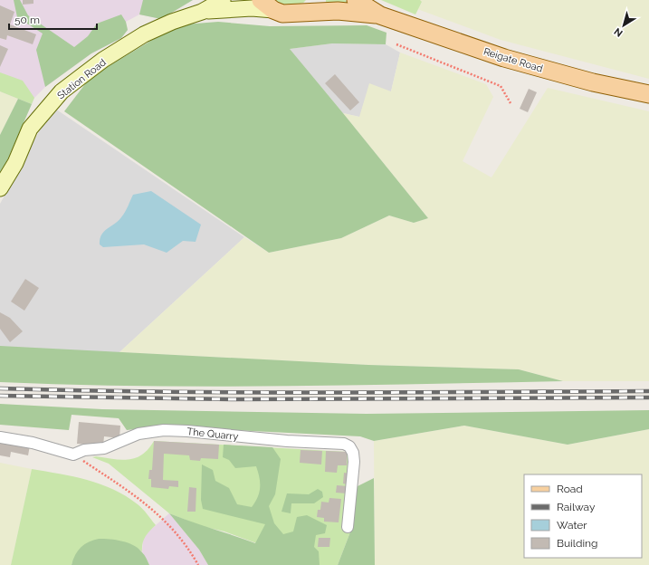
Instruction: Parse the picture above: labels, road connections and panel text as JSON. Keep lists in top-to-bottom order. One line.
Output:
{"streets":{"main road":["Reigate Road","Station Road"],"street":["The Quarry"]},"crossings":[["Reigate Road","Station Road"]],"legend":["Road","Railway","Water","Building"],"scale_bar":"50 m","north":"bottom left"}
